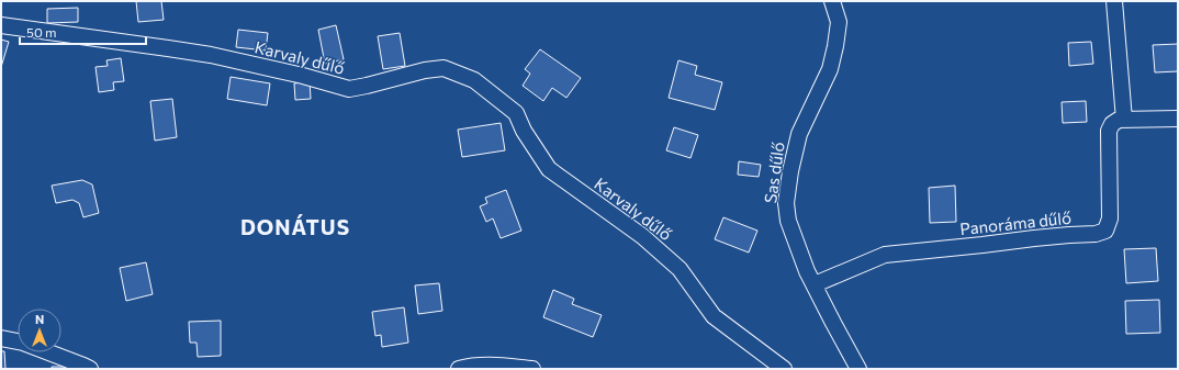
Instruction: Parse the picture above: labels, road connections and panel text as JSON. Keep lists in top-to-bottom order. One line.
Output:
{"streets":{"street":["Karvaly dűlő","Sas dűlő","Panoráma dűlő"]},"crossings":[["Sas dűlő","Panoráma dűlő"]],"districts":["DONÁTUS"],"scale_bar":"50 m","north":"top"}
